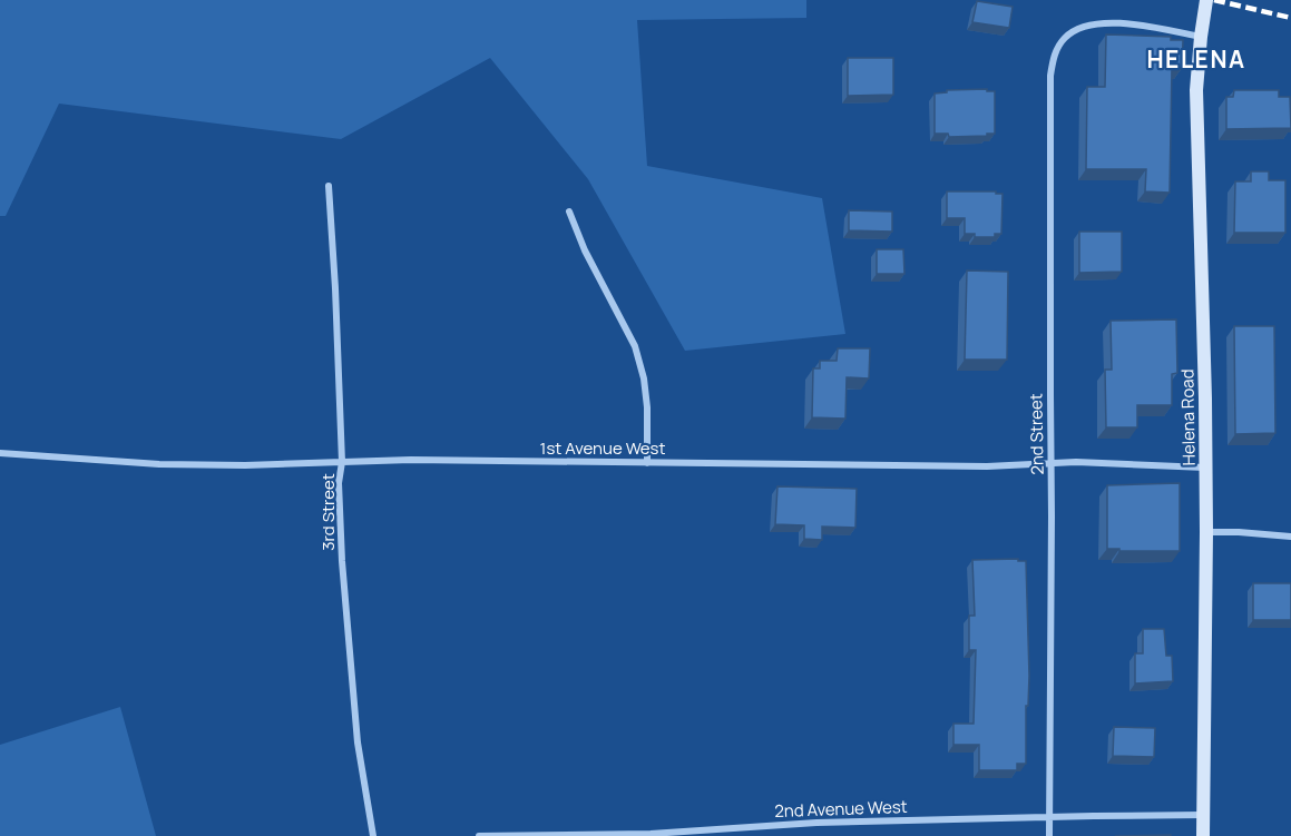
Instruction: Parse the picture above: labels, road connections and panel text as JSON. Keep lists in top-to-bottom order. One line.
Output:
{"streets":{"main road":["Helena Road"],"street":["2nd Street","1st Avenue West","3rd Street","2nd Avenue West"]},"crossings":[["Helena Road","2nd Street"],["Helena Road","1st Avenue West"],["Helena Road","2nd Avenue West"],["2nd Street","1st Avenue West"],["2nd Street","2nd Avenue West"],["1st Avenue West","3rd Street"]],"districts":["HELENA"]}
